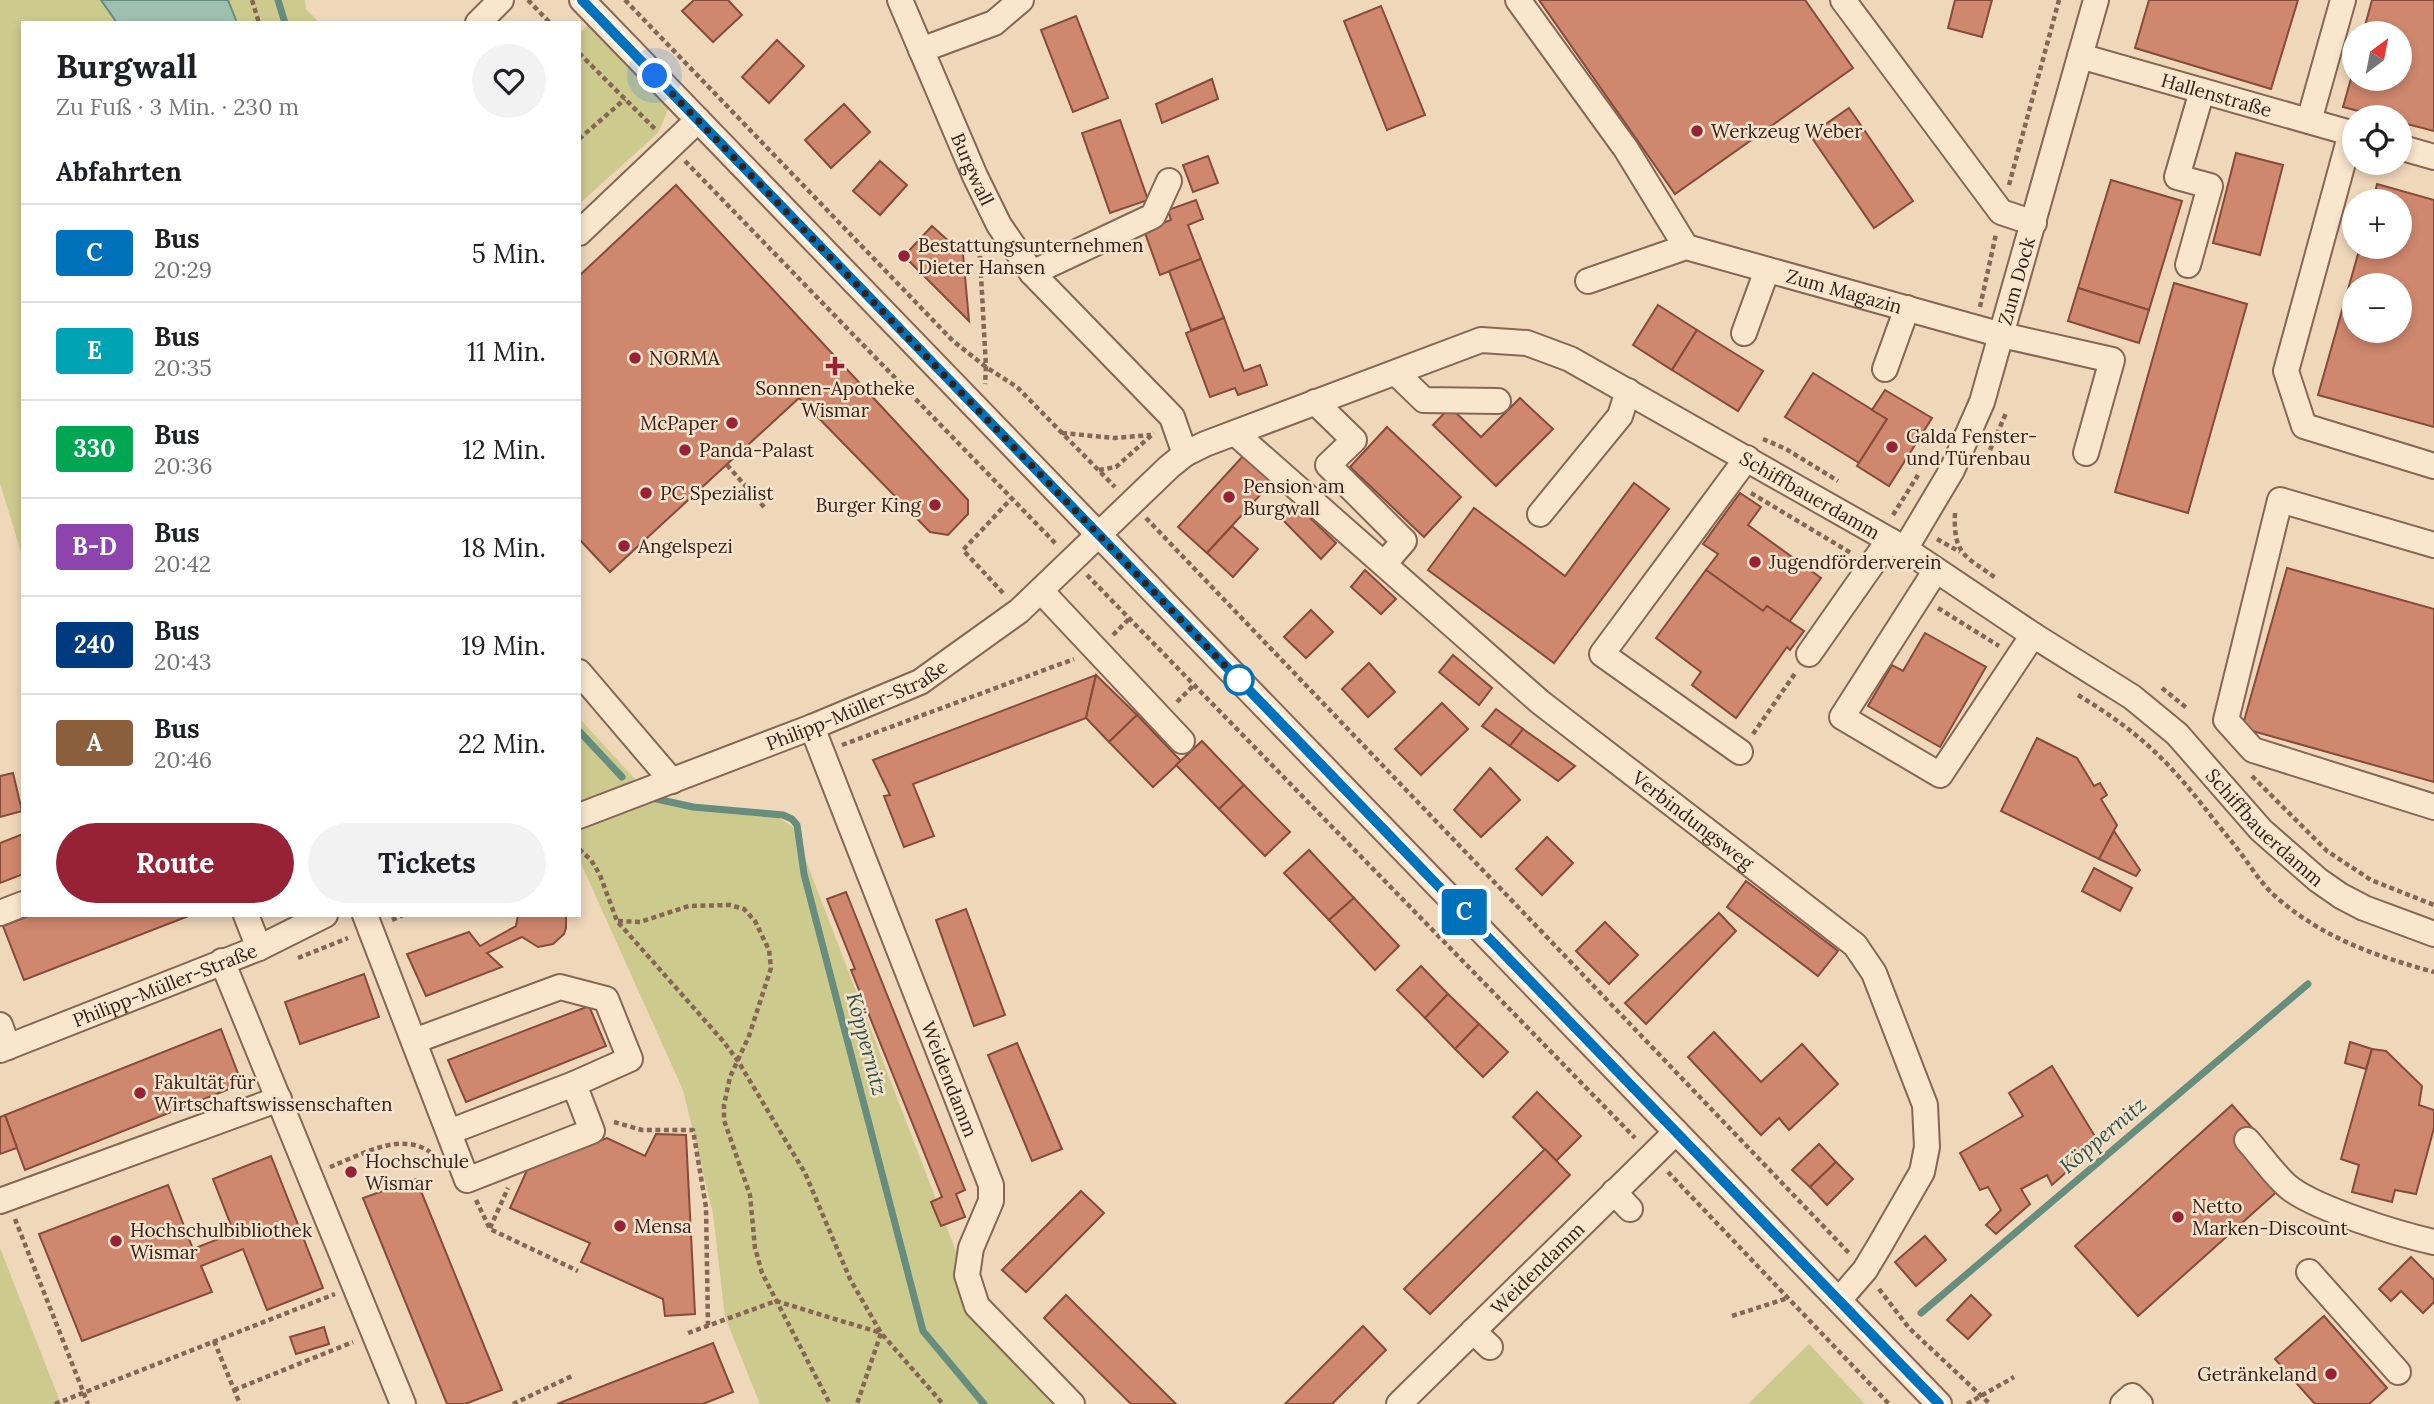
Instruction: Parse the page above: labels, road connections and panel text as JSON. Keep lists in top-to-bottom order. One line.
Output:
{"streets":{"street":["Hallenstraße","Burgwall","Zum Dock","Zum Magazin","Schiffbauerdamm","Philipp-Müller-Straße","Verbindungsweg","Weidendamm"]},"crossings":[["Hallenstraße","Zum Dock"],["Burgwall","Schiffbauerdamm"],["Zum Dock","Zum Magazin"],["Zum Dock","Schiffbauerdamm"],["Schiffbauerdamm","Verbindungsweg"],["Philipp-Müller-Straße","Weidendamm"]],"water":["Köppernitz"],"places":{"other":["Werkzeug Weber","Bestattungsunternehmen Dieter Hansen","NORMA","McPaper","Galda Fenster- und Türenbau","Panda-Palast","PC Spezialist","Pension am Burgwall","Burger King","Angelspezi","Jugendförderverein","Fakultät für Wirtschaftswissenschaften","Hochschule Wismar","Netto Marken-Discount","Mensa","Hochschulbibliothek Wismar","Getränkeland"],"health":["Sonnen-Apotheke Wismar"]},"lines":["bus line C"],"north":"top right","page":{"on_map":"C","map_buttons":["+","−"],"heading":[["Burgwall","Zu Fuß · 3 Min. · 230 m"],"Abfahrten"],"list":[{"mark":"C","name":"Bus","note":"20:29","value":"5 Min."},{"mark":"E","name":"Bus","note":"20:35","value":"11 Min."},{"mark":"330","name":"Bus","note":"20:36","value":"12 Min."},{"mark":"B-D","name":"Bus","note":"20:42","value":"18 Min."},{"mark":"240","name":"Bus","note":"20:43","value":"19 Min."},{"mark":"A","name":"Bus","note":"20:46","value":"22 Min."}],"buttons":["Route","Tickets"]}}
